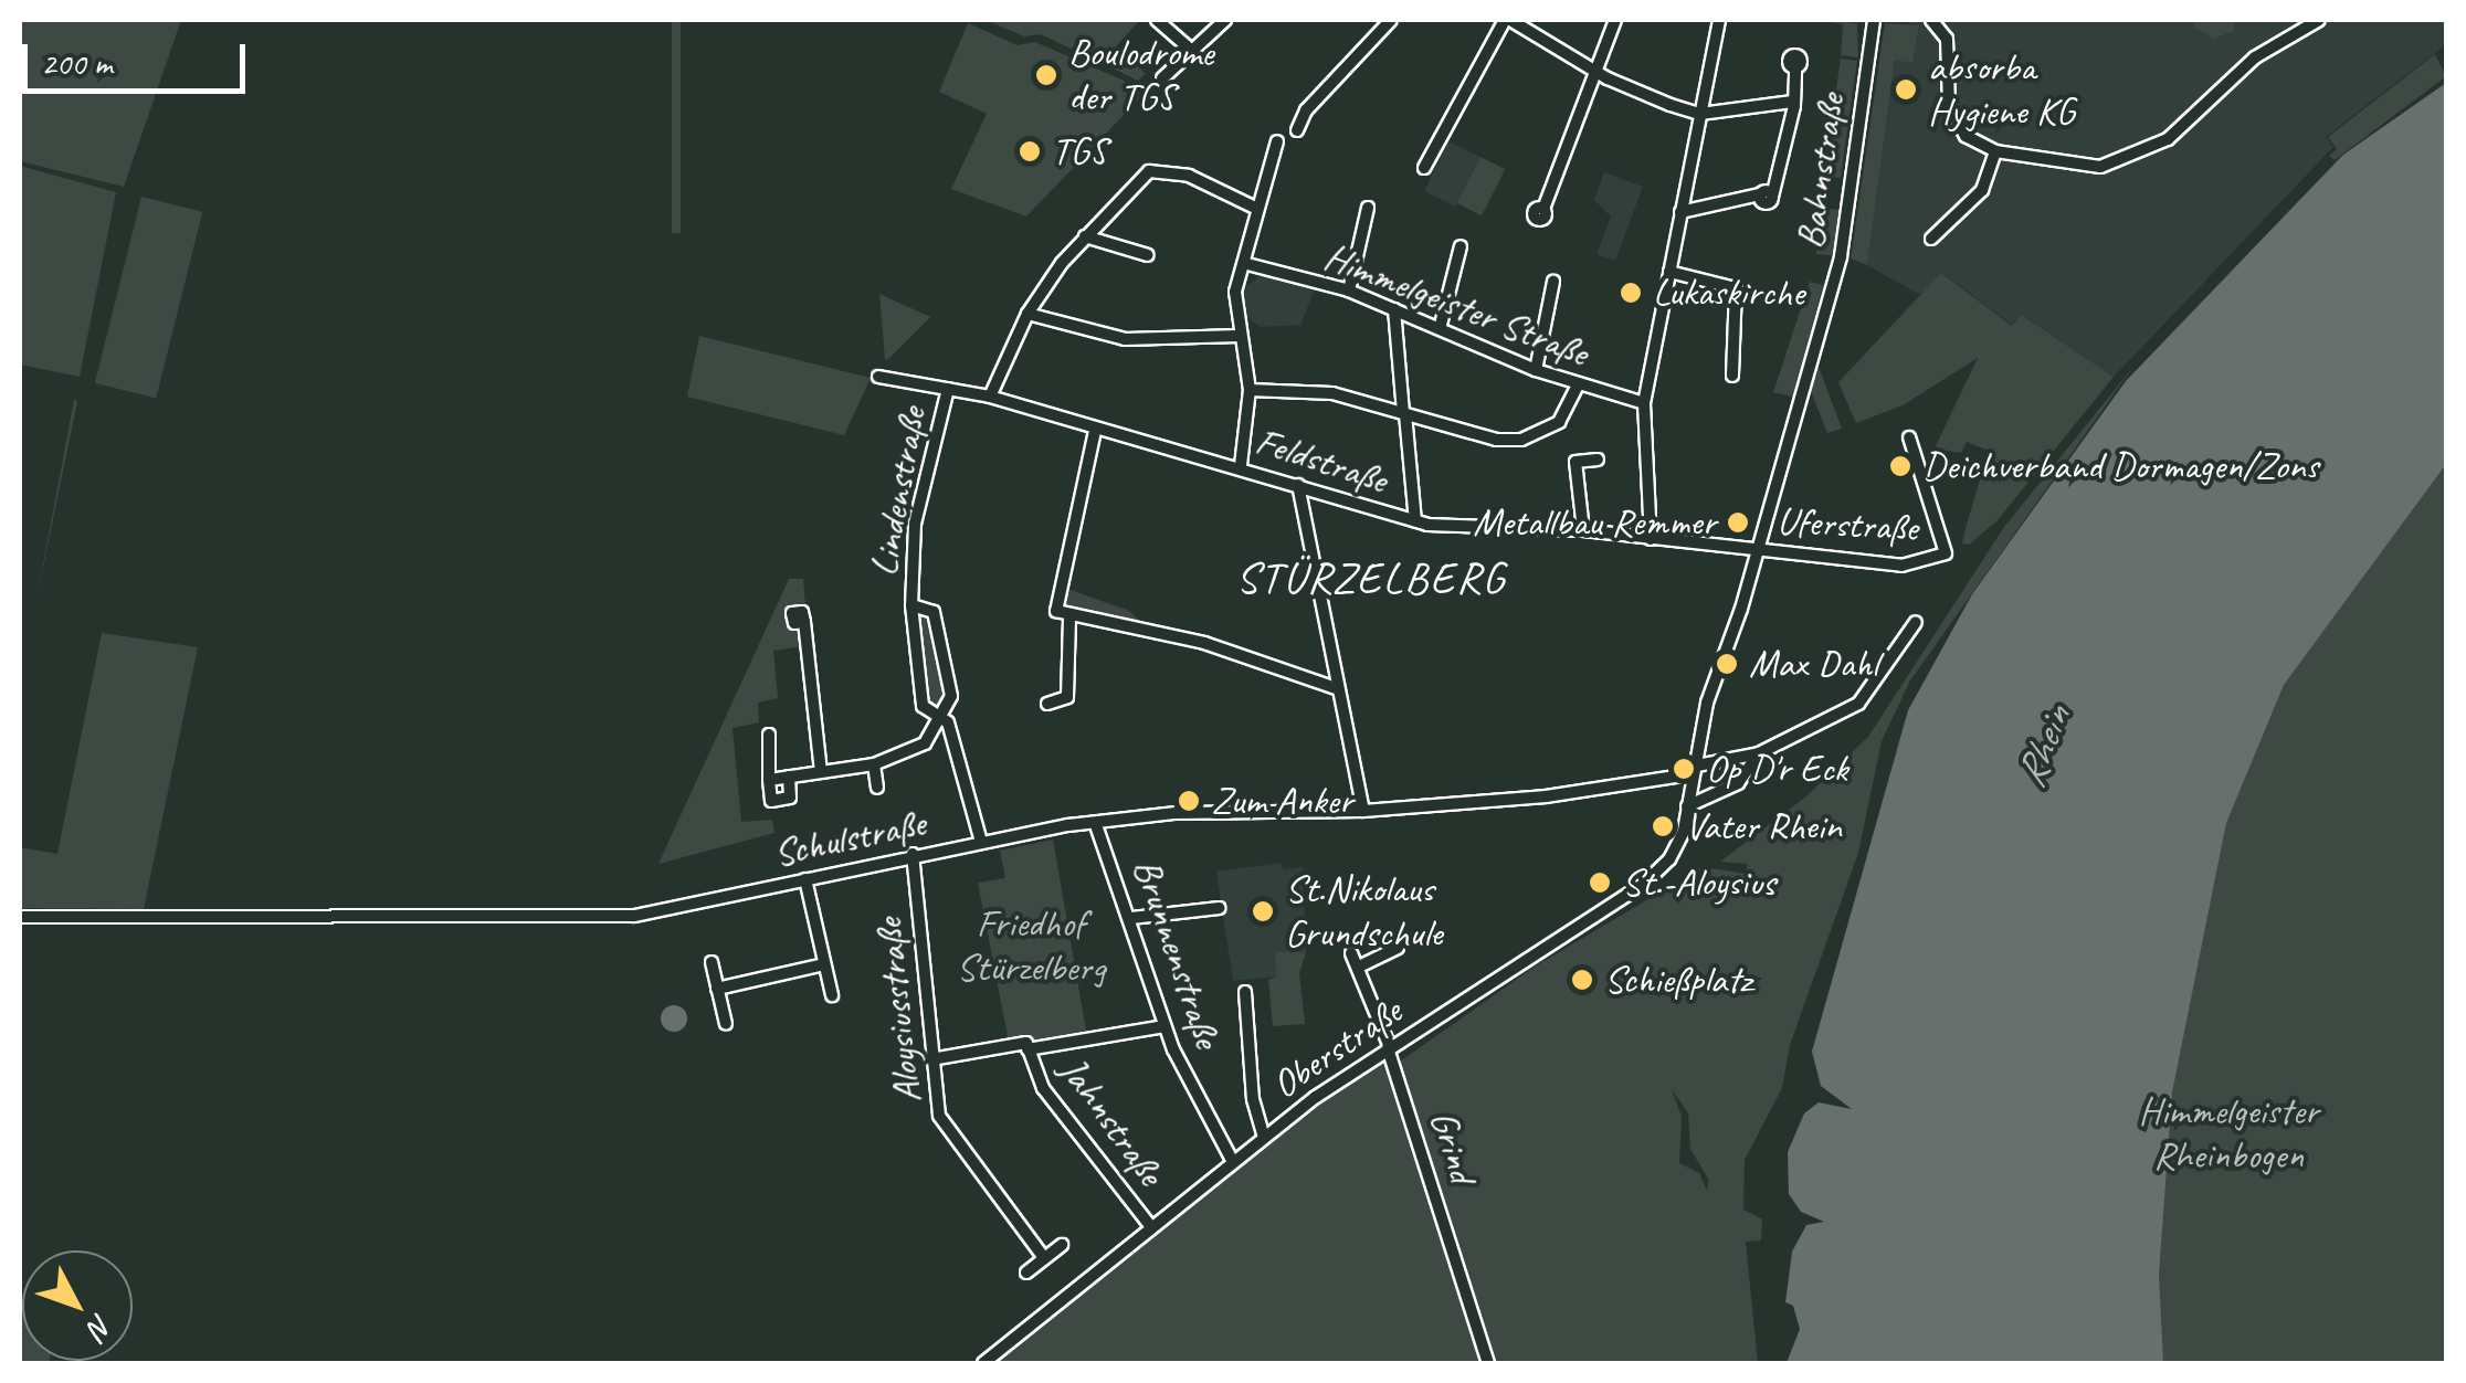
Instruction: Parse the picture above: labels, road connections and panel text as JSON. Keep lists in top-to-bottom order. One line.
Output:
{"streets":{"street":["Bahnstraße","Himmelgeister Straße","Feldstraße","Lindenstraße","Uferstraße","Schulstraße","Brunnenstraße","Aloysiusstraße","Oberstraße","Jahnstraße","Grind"]},"crossings":[["Bahnstraße","Feldstraße"],["Bahnstraße","Uferstraße"],["Bahnstraße","Schulstraße"],["Bahnstraße","Oberstraße"],["Feldstraße","Lindenstraße"],["Feldstraße","Uferstraße"],["Lindenstraße","Schulstraße"],["Schulstraße","Brunnenstraße"],["Schulstraße","Aloysiusstraße"],["Schulstraße","Oberstraße"],["Brunnenstraße","Oberstraße"],["Brunnenstraße","Jahnstraße"],["Aloysiusstraße","Jahnstraße"],["Oberstraße","Jahnstraße"],["Oberstraße","Grind"]],"districts":["STÜRZELBERG"],"water":["Rhein"],"parks":["Friedhof Stürzelberg","Himmelgeister Rheinbogen"],"places":["Boulodrome der TGS","absorba Hygiene KG","TGS","Lukaskirche","Deichverband Dormagen/Zons","Metallbau Remmer","Max Dahl","Op D'r Eck","Zum Anker","Vater Rhein","St.-Aloysius","St.Nikolaus Grundschule","Schießplatz"],"scale_bar":"200 m","north":"bottom right"}
